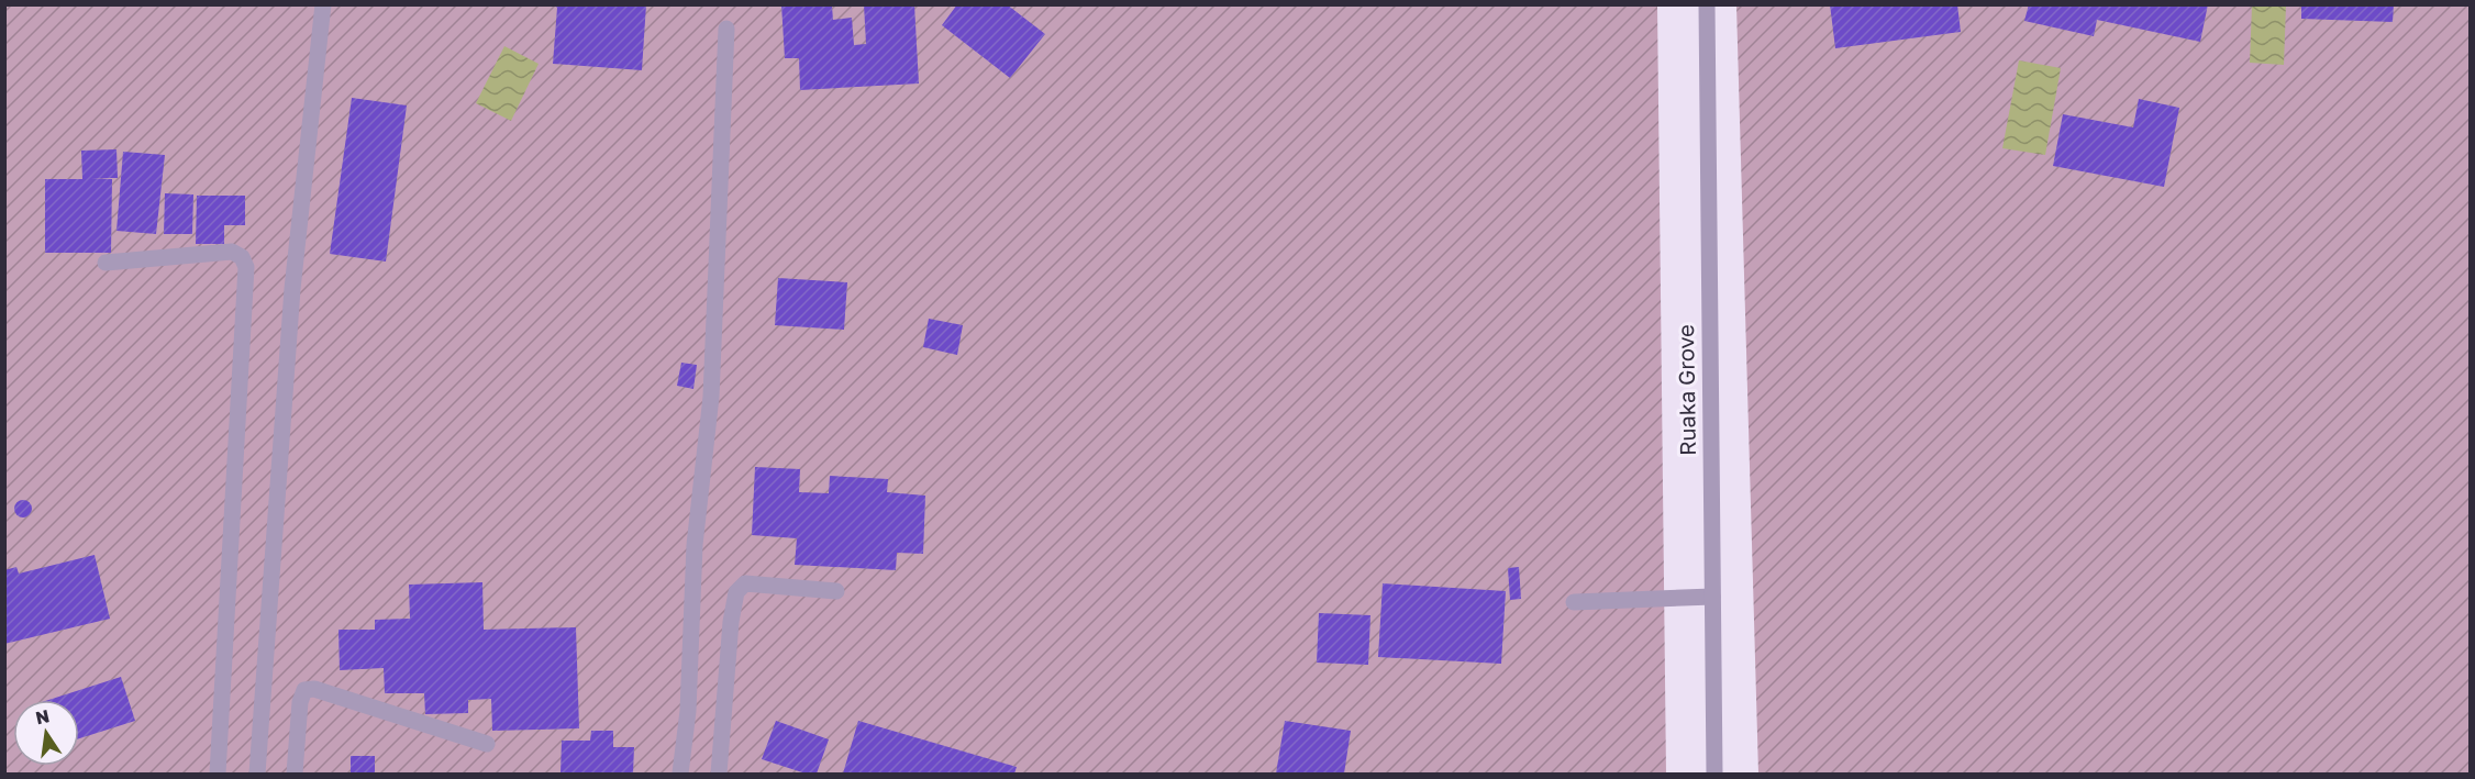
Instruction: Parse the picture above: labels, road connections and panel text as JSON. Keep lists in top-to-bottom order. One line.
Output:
{"streets":{"street":["Ruaka Grove"]},"north":"top"}
